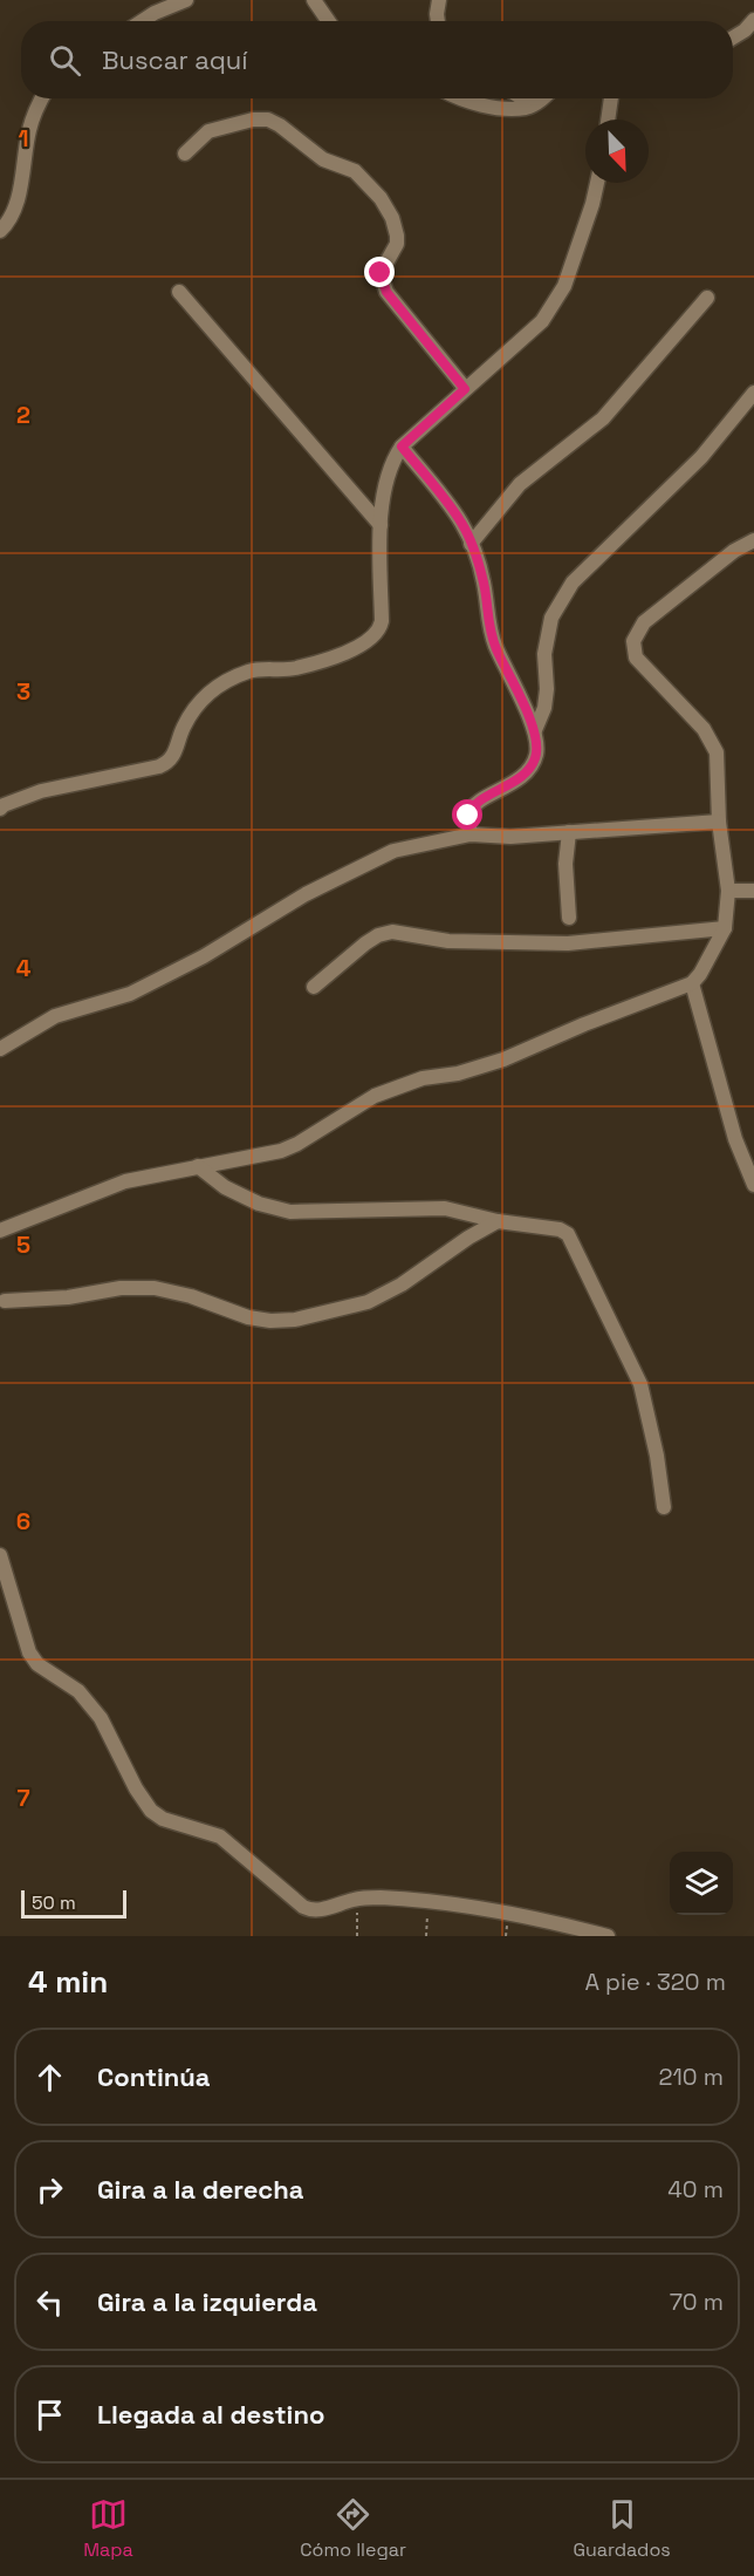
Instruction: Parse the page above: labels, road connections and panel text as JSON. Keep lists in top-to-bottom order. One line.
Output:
{"scale_bar":"50 m","north":"bottom right","page":{"search":"Buscar aquí","scale":"50 m","heading":["4 min","A pie · 320 m"],"list":[["Continúa","210 m"],["Gira a la derecha","40 m"],["Gira a la izquierda","70 m"],"Llegada al destino"],"nav":["Mapa","Cómo llegar","Guardados"]},"grid":{"rows":["1","2","3","4","5","6","7"]}}
